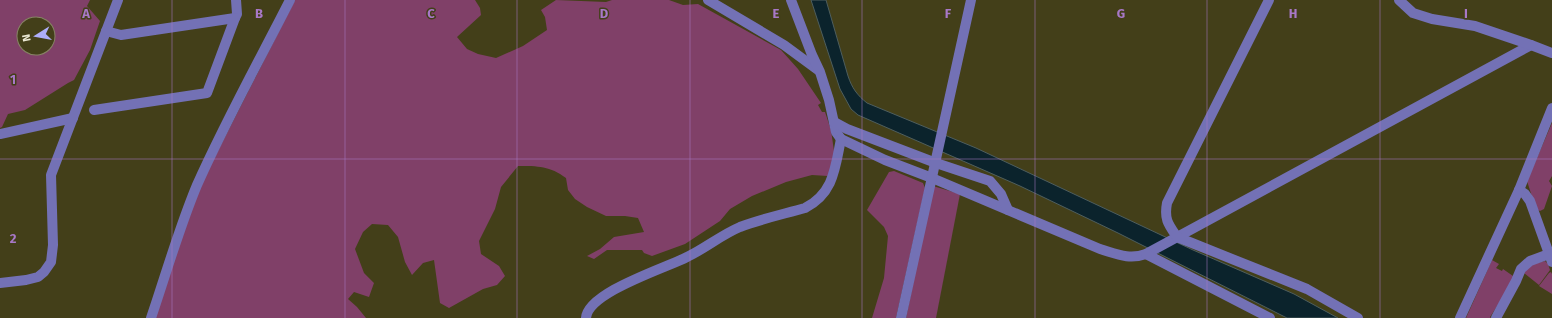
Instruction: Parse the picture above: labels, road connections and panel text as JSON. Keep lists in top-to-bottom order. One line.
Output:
{"north":"left","grid":{"columns":["A","B","C","D","E","F","G","H","I"],"rows":["1","2"]}}
